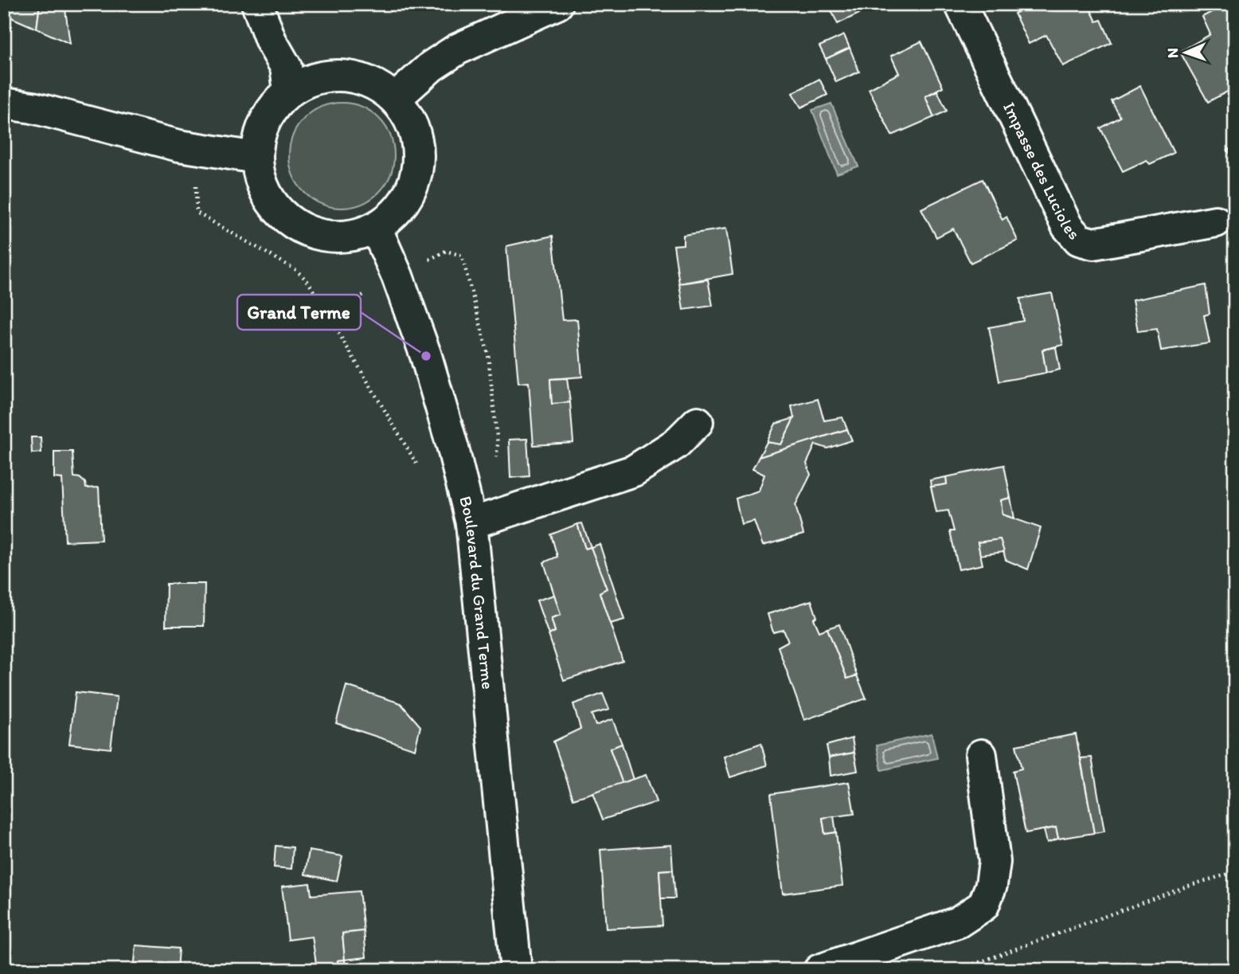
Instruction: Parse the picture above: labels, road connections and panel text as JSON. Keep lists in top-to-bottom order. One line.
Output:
{"streets":{"street":["Impasse des Lucioles","Boulevard du Grand Terme"]},"places":["Grand Terme"],"north":"left"}
